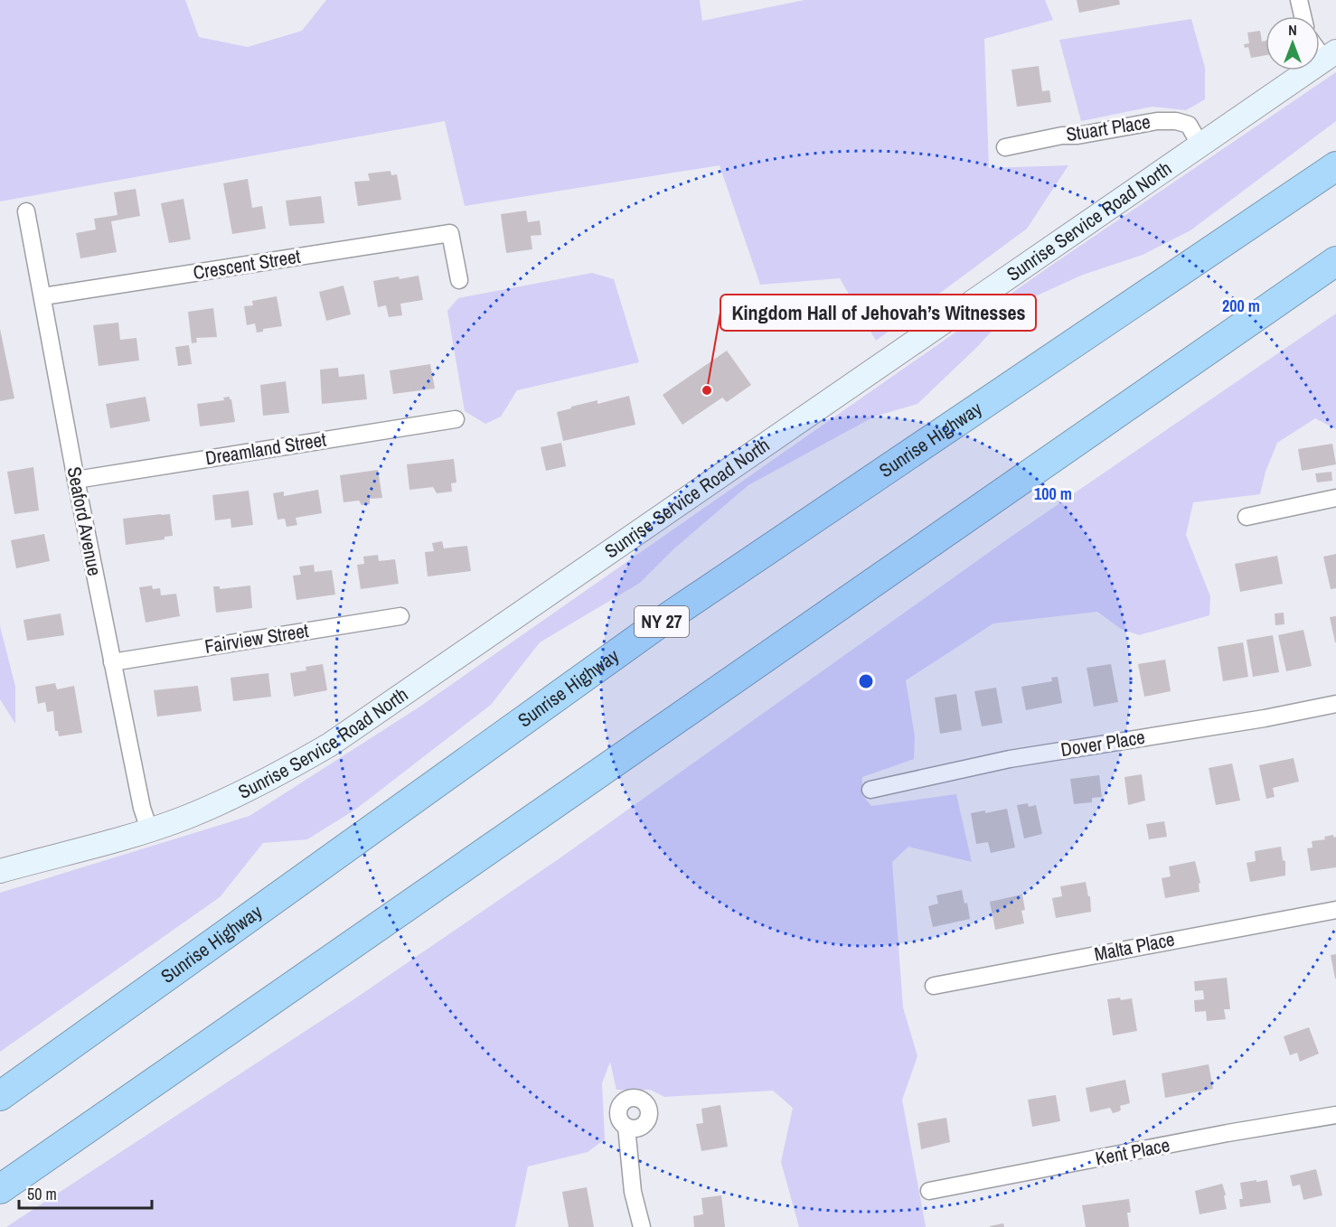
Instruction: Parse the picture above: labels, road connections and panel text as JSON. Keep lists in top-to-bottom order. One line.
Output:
{"streets":{"highway":["Sunrise Highway","NY 27"],"street":["Stuart Place","Sunrise Service Road North","Crescent Street","Dreamland Street","Seaford Avenue","Fairview Street","Dover Place","Malta Place","Kent Place"]},"crossings":[["Stuart Place","Sunrise Service Road North"],["Sunrise Service Road North","Seaford Avenue"],["Crescent Street","Seaford Avenue"],["Dreamland Street","Seaford Avenue"],["Seaford Avenue","Fairview Street"]],"places":["Kingdom Hall of Jehovah’s Witnesses"],"scale_bar":"50 m","north":"top","rings":["200 m","100 m"]}
